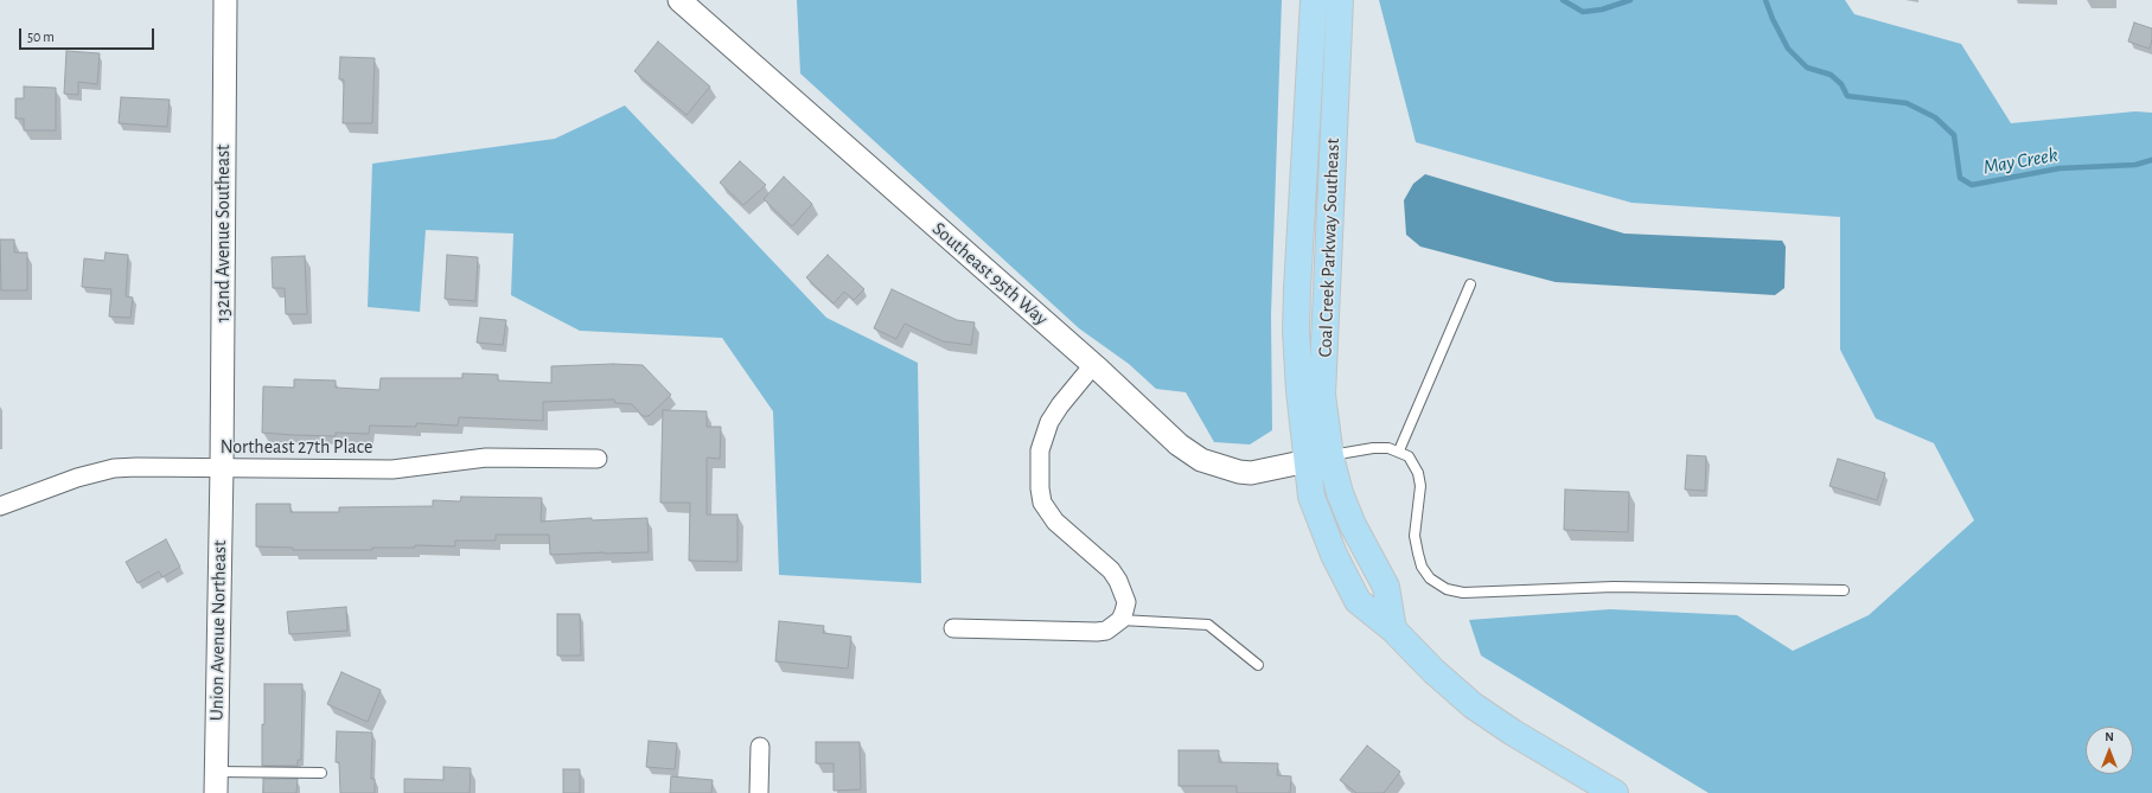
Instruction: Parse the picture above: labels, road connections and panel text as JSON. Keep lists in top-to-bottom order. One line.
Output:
{"streets":{"main road":["Coal Creek Parkway Southeast"],"street":["132nd Avenue Southeast","Southeast 95th Way","Northeast 27th Place","Union Avenue Northeast"]},"crossings":[["132nd Avenue Southeast","Northeast 27th Place"],["132nd Avenue Southeast","Union Avenue Northeast"],["Coal Creek Parkway Southeast","Southeast 95th Way"],["Northeast 27th Place","Union Avenue Northeast"]],"water":["May Creek"],"scale_bar":"50 m","north":"top"}
